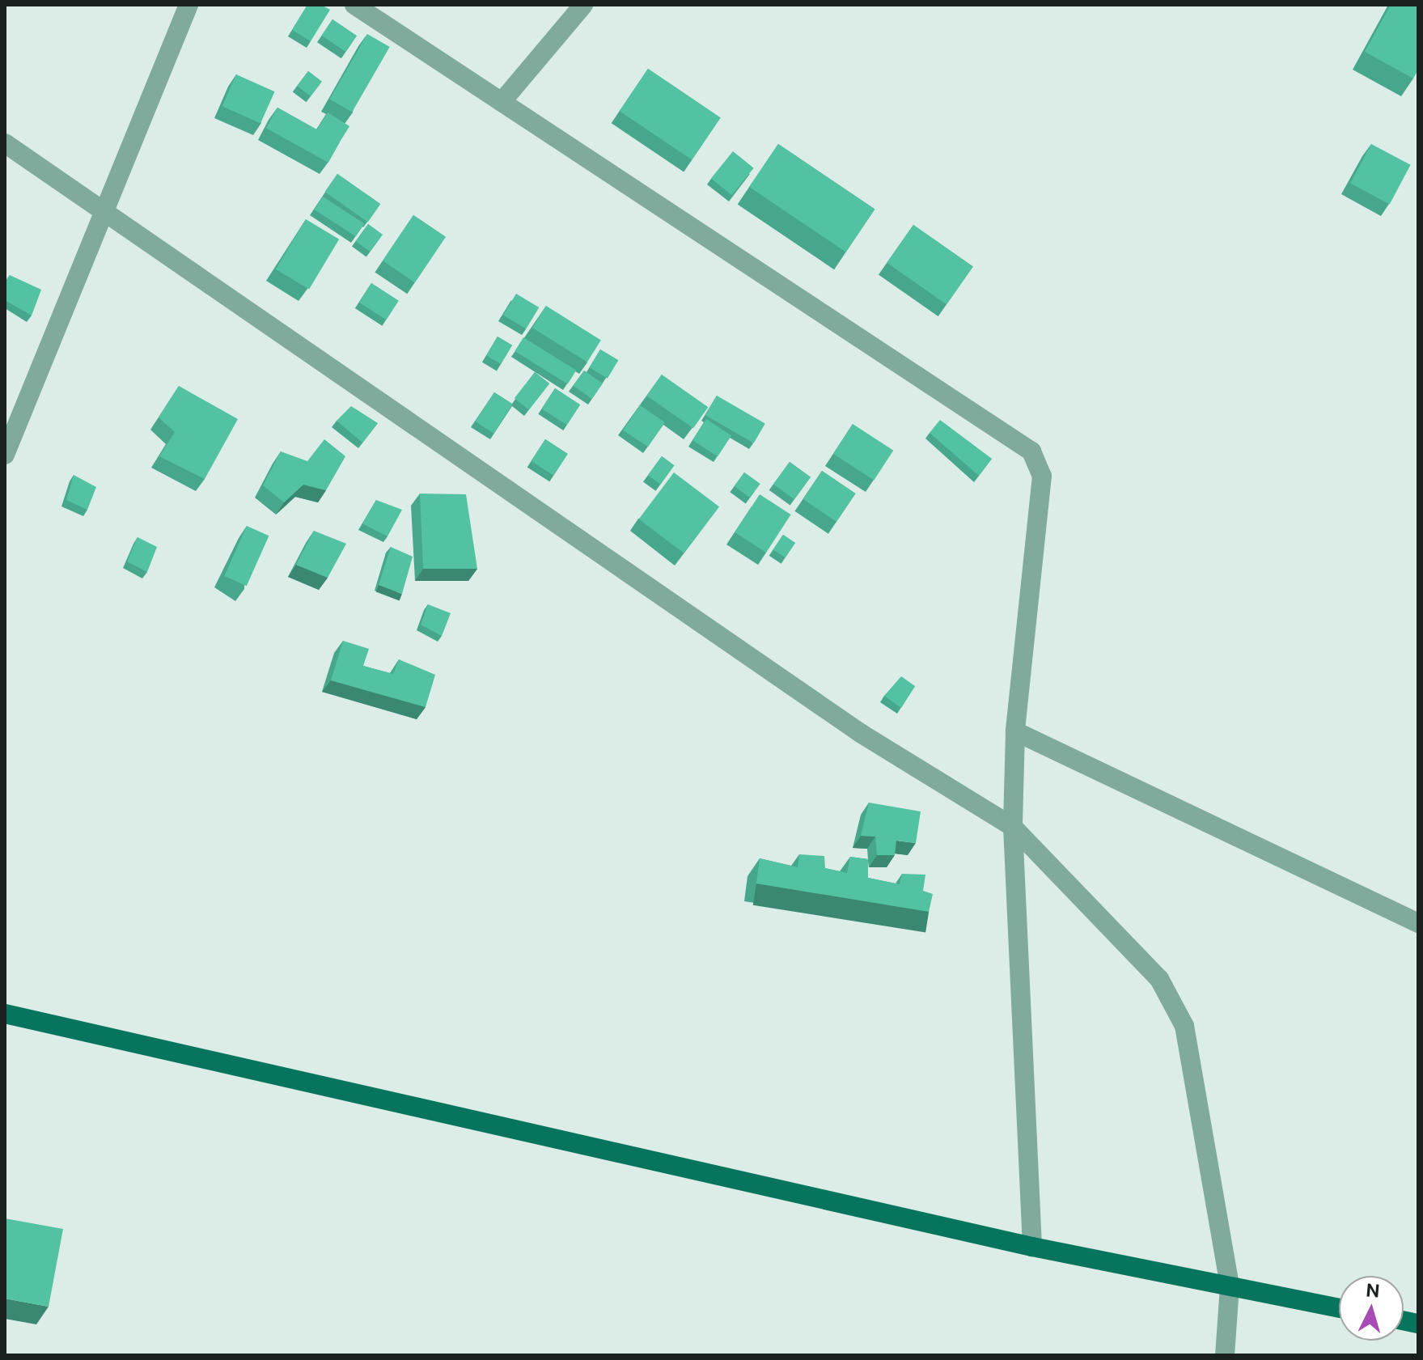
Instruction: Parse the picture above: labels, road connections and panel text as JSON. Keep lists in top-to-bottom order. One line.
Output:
{"north":"top"}
